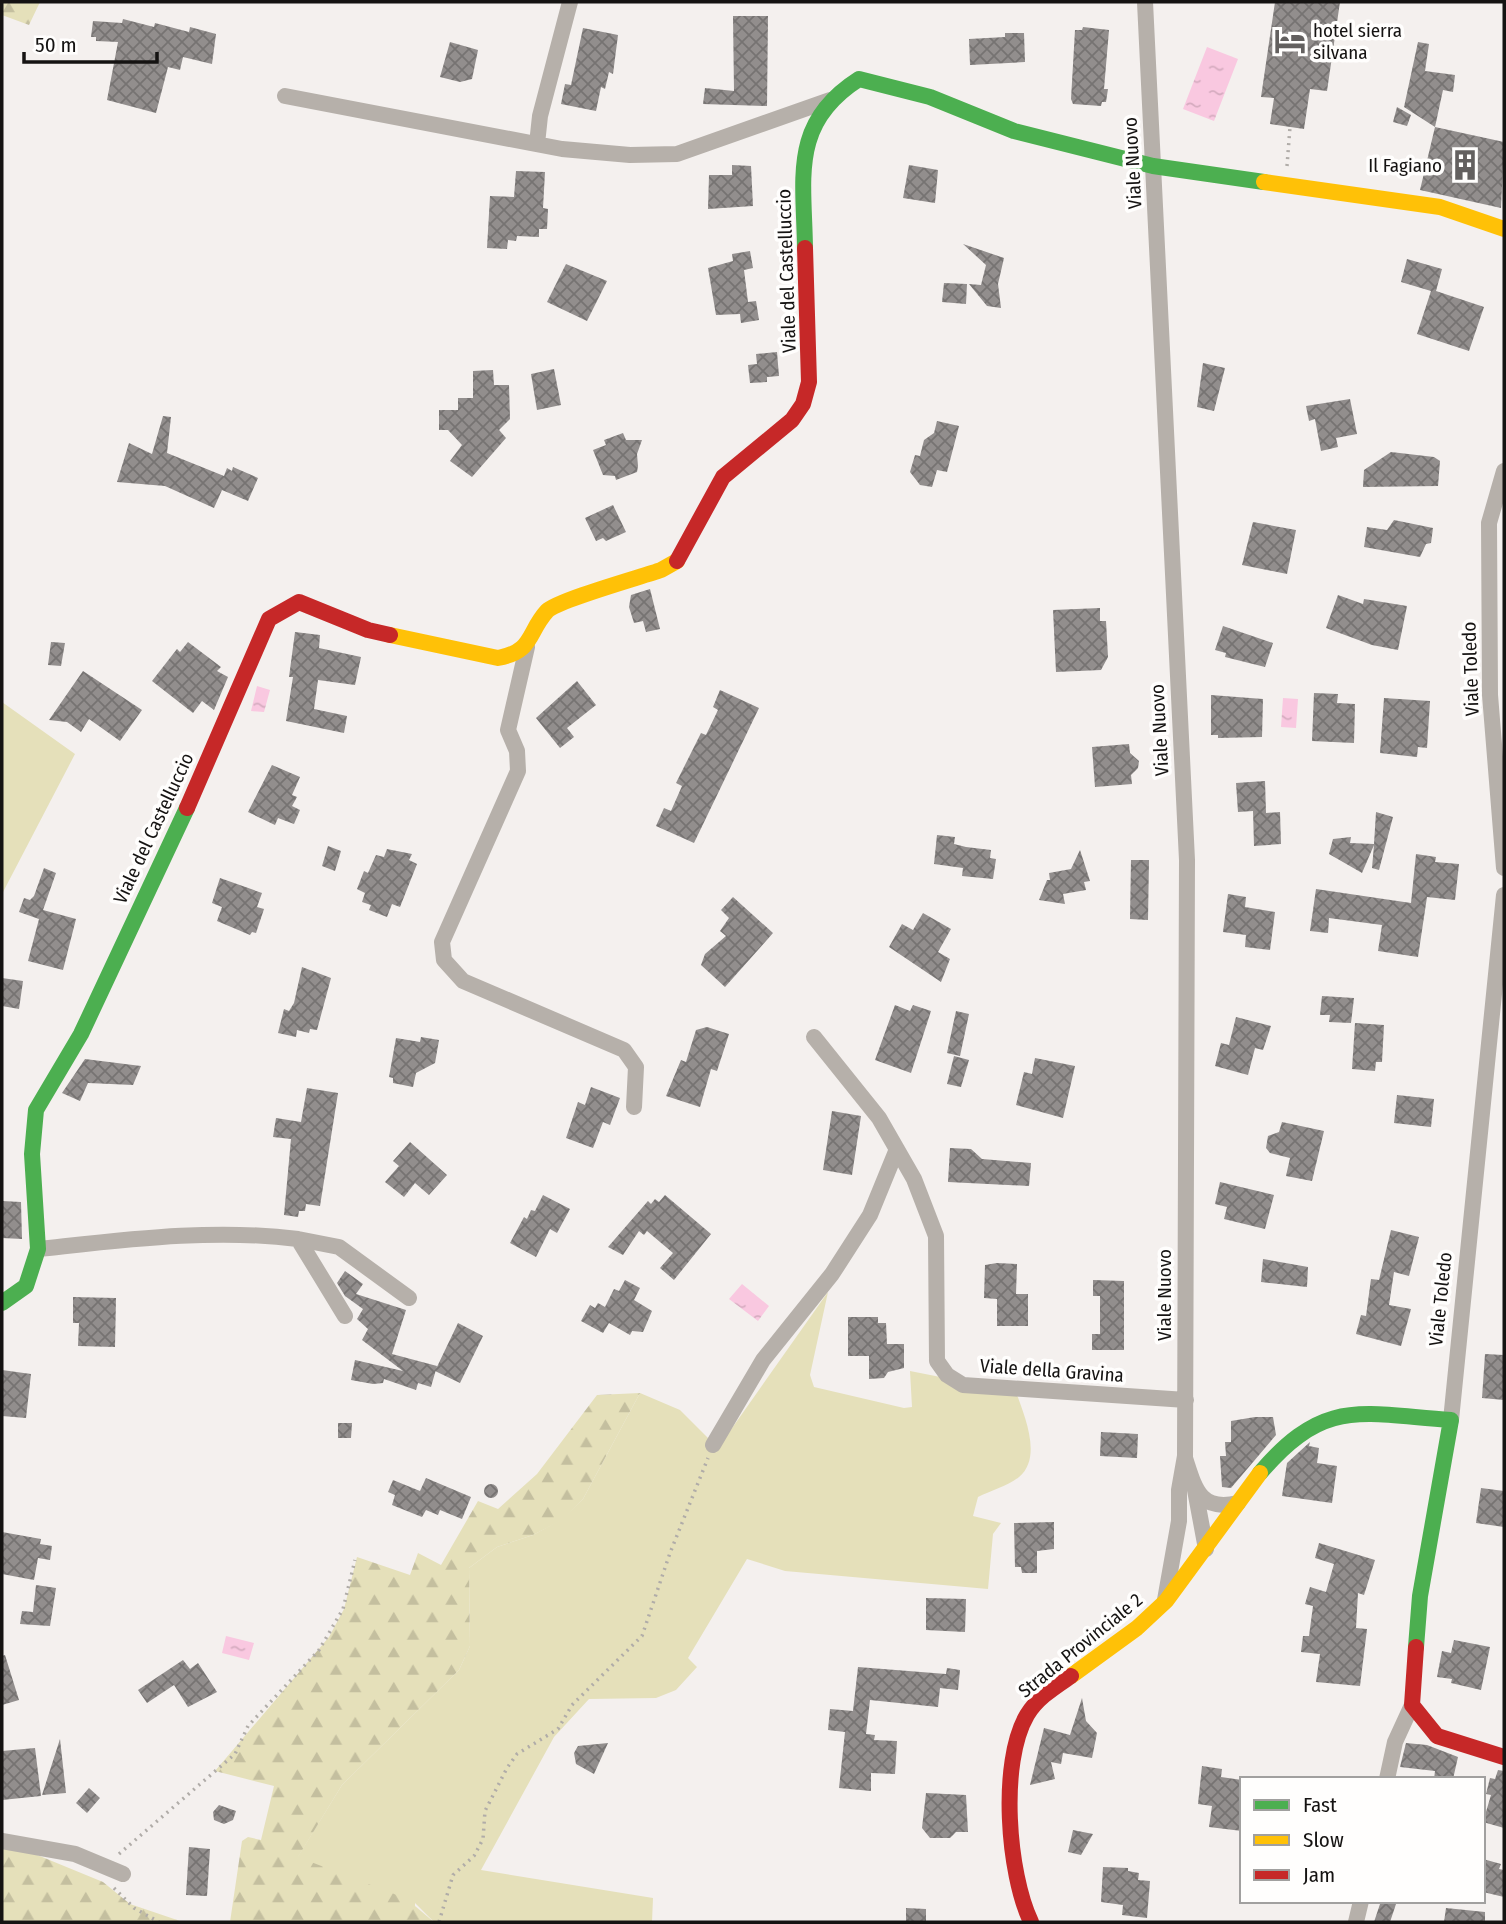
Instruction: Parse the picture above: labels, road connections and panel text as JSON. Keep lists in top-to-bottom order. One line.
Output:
{"streets":{"street":["Viale Nuovo","Viale del Castelluccio","Viale Toledo","Viale della Gravina","Strada Provinciale 2"]},"crossings":[["Viale Nuovo","Viale del Castelluccio"],["Viale Nuovo","Viale della Gravina"],["Viale Nuovo","Strada Provinciale 2"],["Viale Toledo","Strada Provinciale 2"]],"places":{"hotel":["hotel sierra silvana"],"building":["Il Fagiano"]},"legend":["Fast","Slow","Jam"],"scale_bar":"50 m"}
